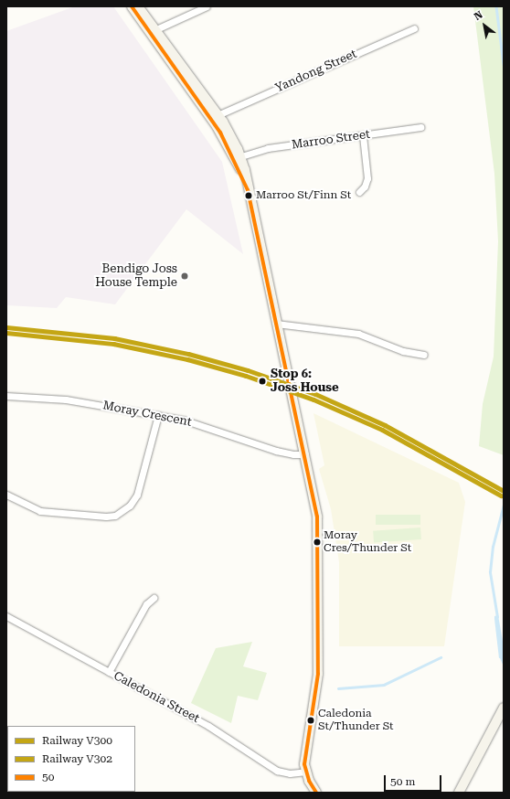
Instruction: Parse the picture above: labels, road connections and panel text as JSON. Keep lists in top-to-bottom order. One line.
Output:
{"streets":{"street":["Yandong Street","Marroo Street","Moray Crescent","Caledonia Street"]},"places":["Marroo St/Finn St","Bendigo Joss House Temple","Stop 6: Joss House","Moray Cres/Thunder St","Caledonia St/Thunder St"],"lines":["transit line 50","rail line V300","rail line V302"],"legend":["Railway V300","Railway V302","50"],"scale_bar":"50 m","north":"top left"}
